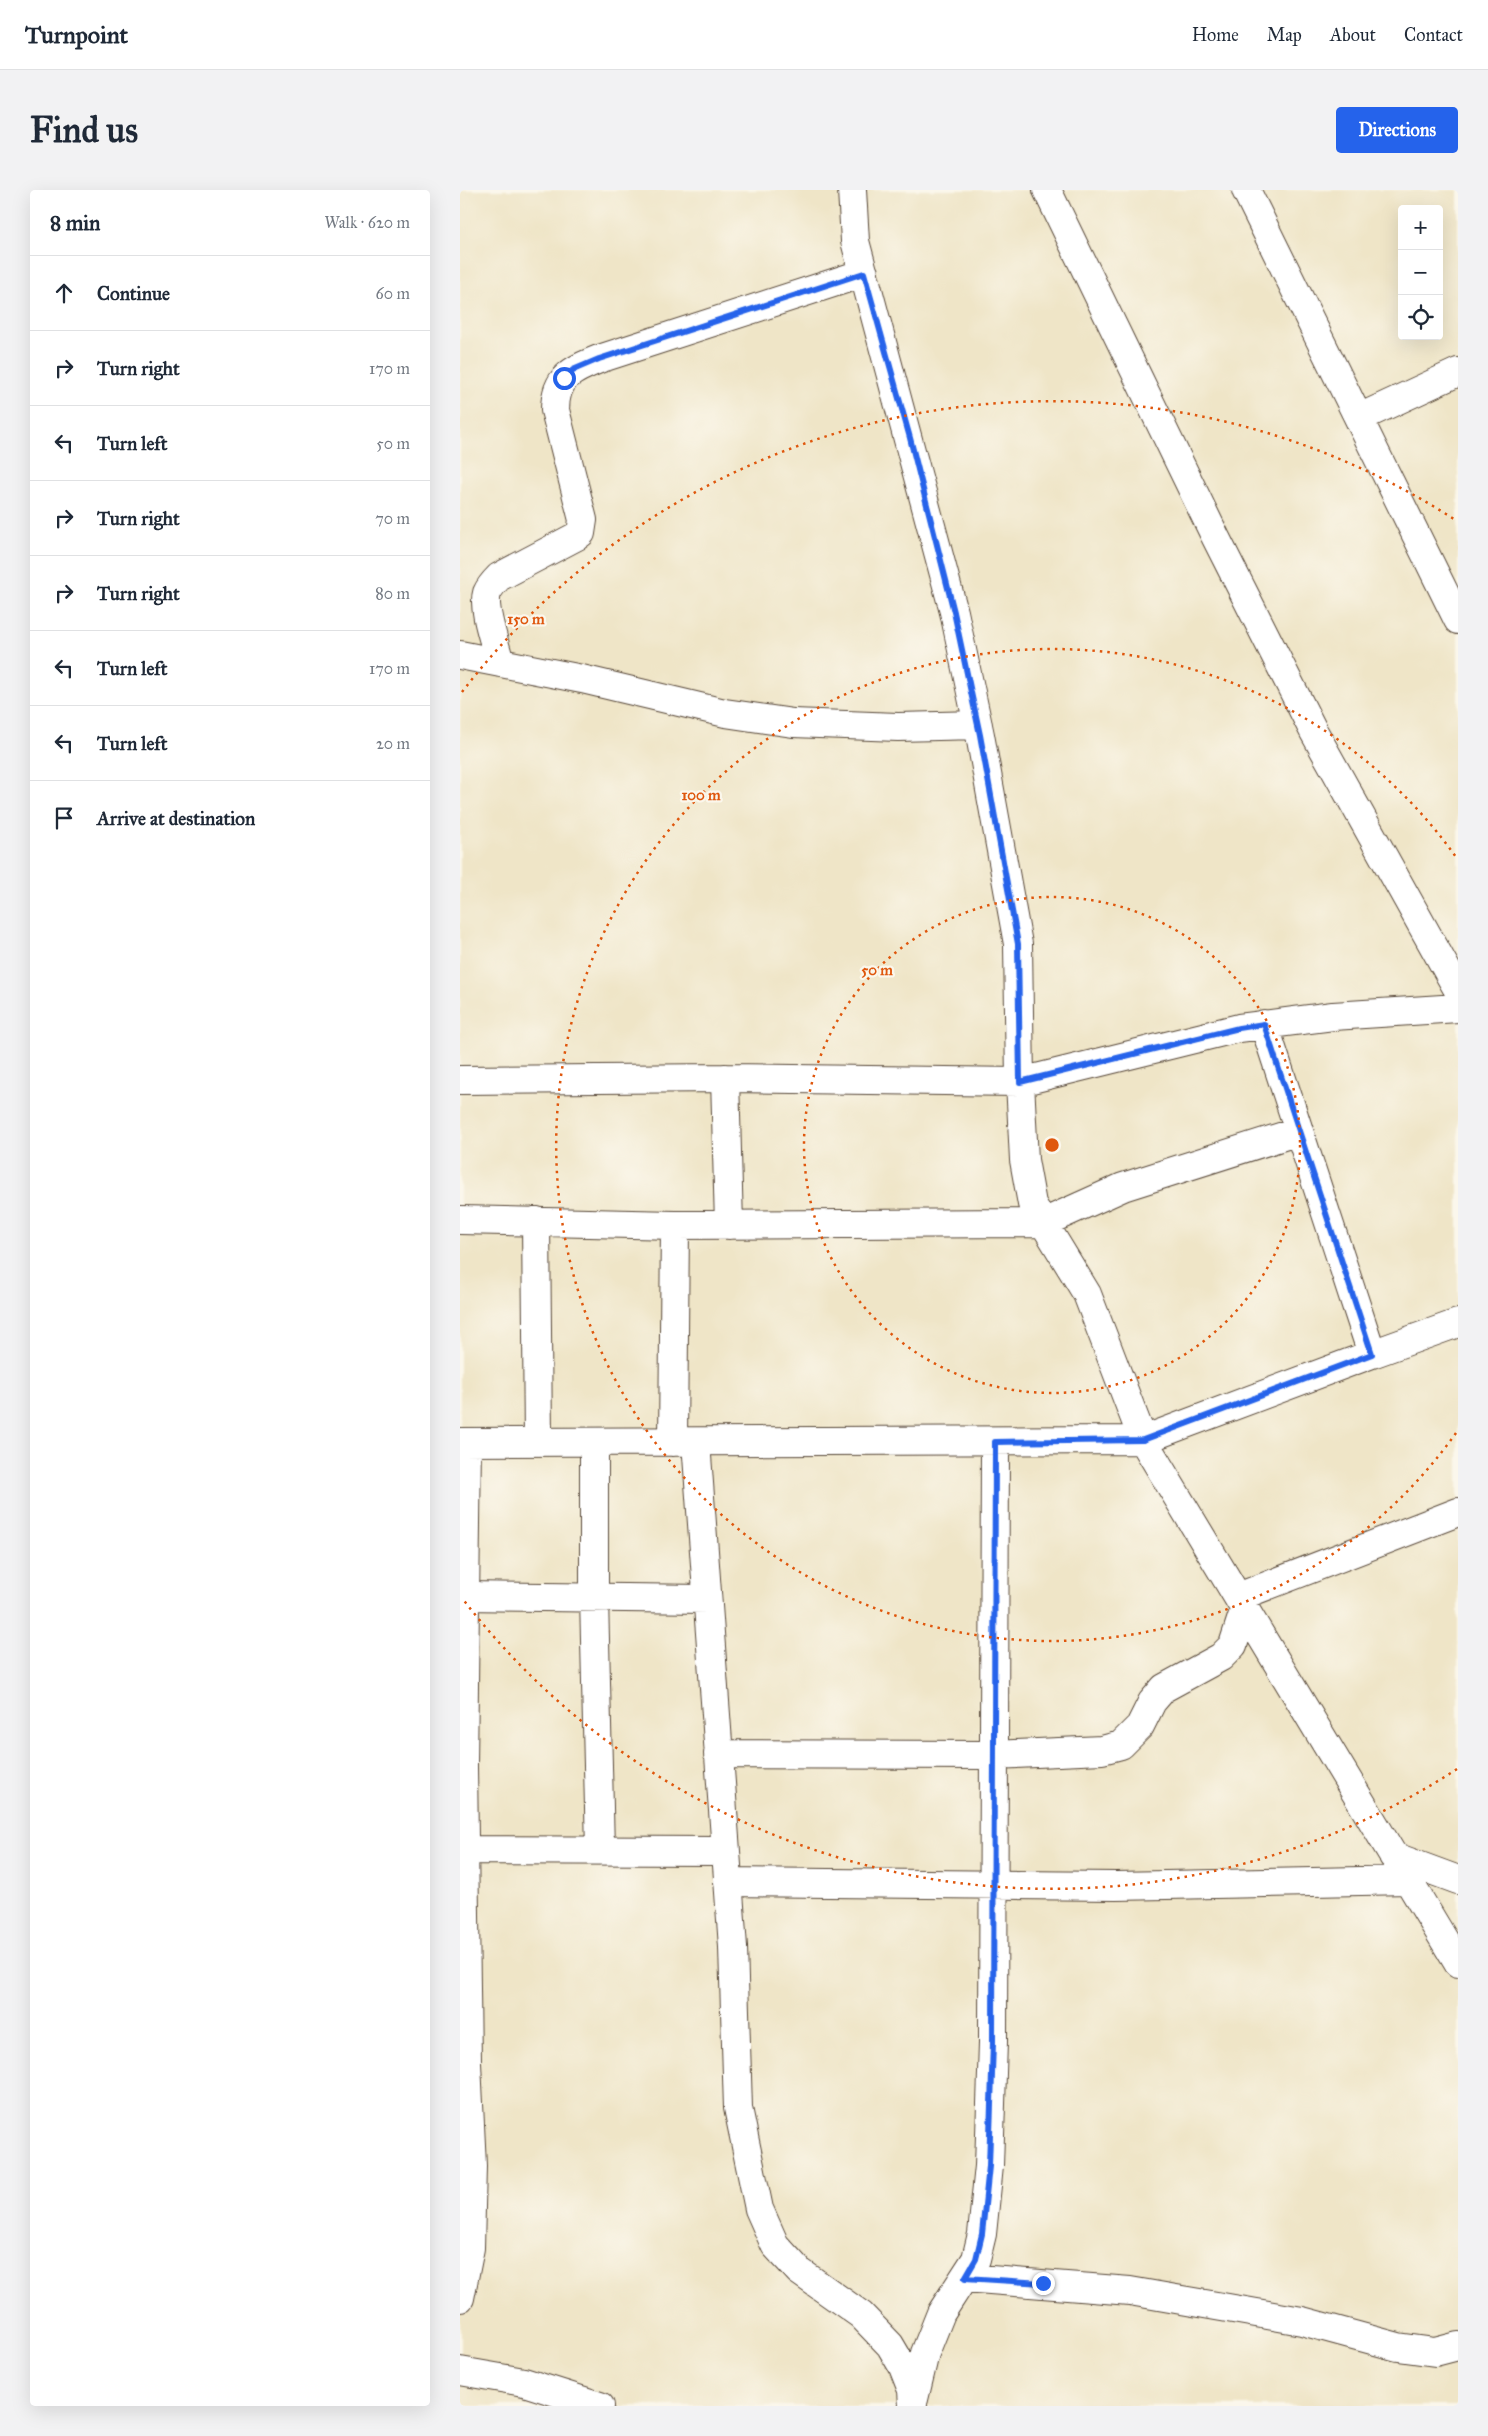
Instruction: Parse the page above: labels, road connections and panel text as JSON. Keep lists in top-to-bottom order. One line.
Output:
{"page":{"header":"Turnpoint","nav":["Home","Map","About","Contact"],"buttons":"Directions","title":"Find us","heading":["8 min","Walk · 620 m"],"map_buttons":["+","−"],"list":[["Continue","60 m"],["Turn right","170 m"],["Turn left","50 m"],["Turn right","70 m"],["Turn right","80 m"],["Turn left","170 m"],["Turn left","20 m"],"Arrive at destination"]},"rings":["150 m","100 m","50 m"]}
